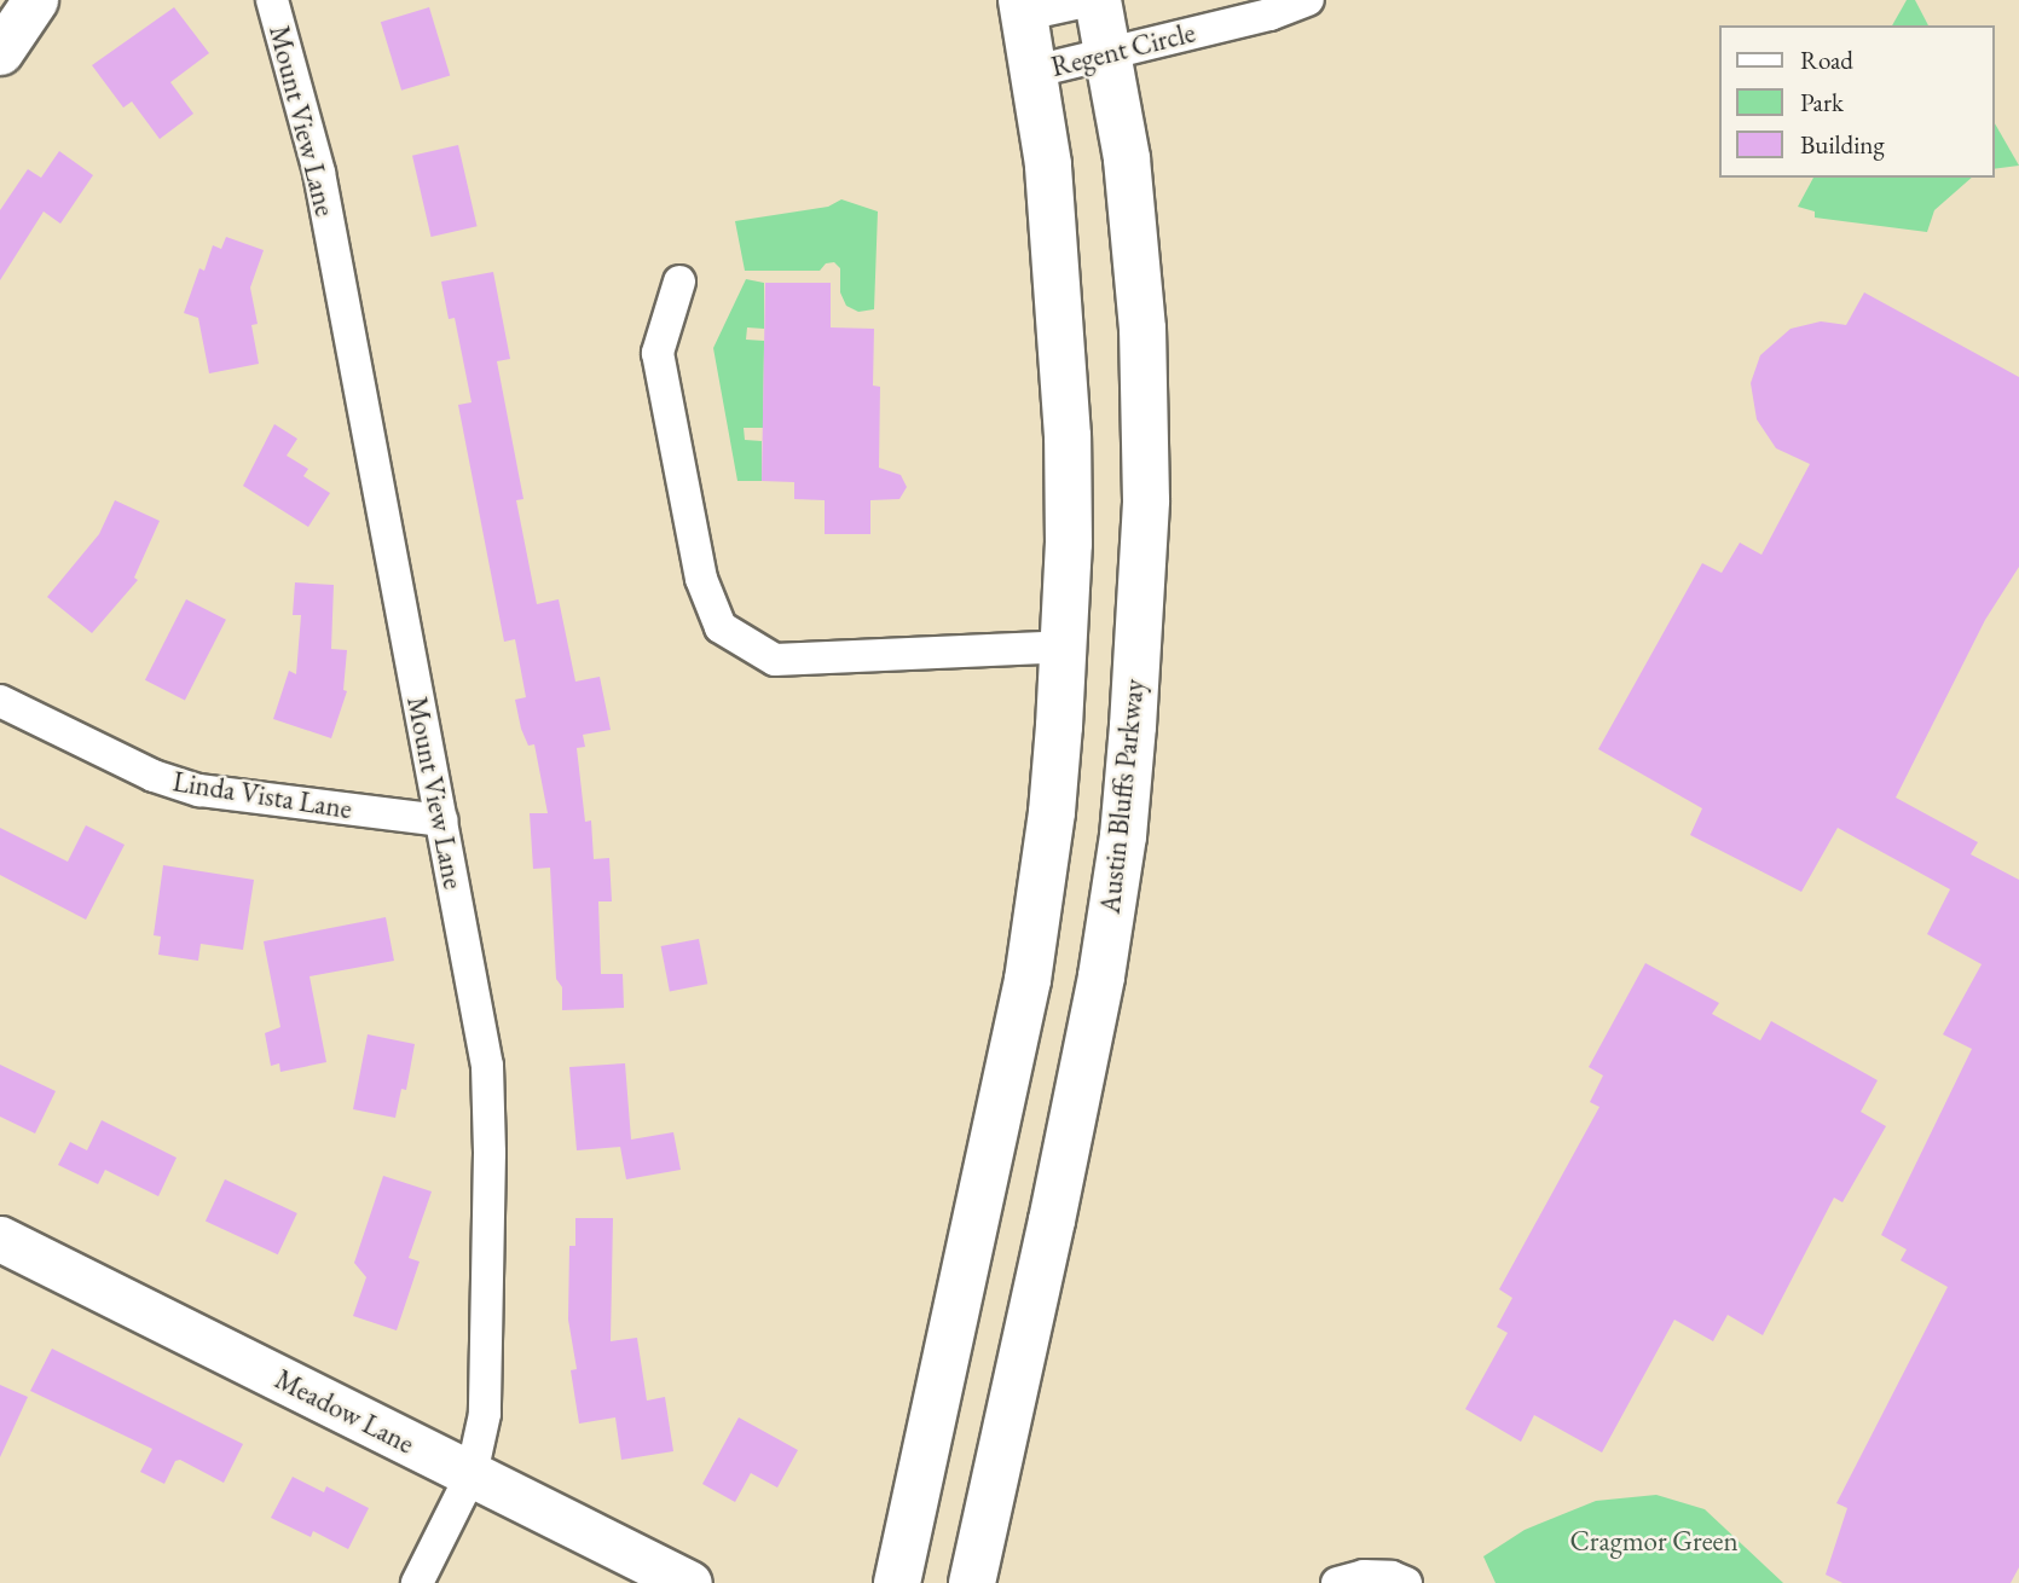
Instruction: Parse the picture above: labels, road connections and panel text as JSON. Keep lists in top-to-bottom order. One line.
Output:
{"streets":{"main road":["Austin Bluffs Parkway"],"street":["Regent Circle","Mount View Lane","Linda Vista Lane","Meadow Lane"]},"crossings":[["Regent Circle","Austin Bluffs Parkway"],["Mount View Lane","Linda Vista Lane"],["Mount View Lane","Meadow Lane"]],"parks":["Cragmor Green"],"legend":["Road","Park","Building"]}
